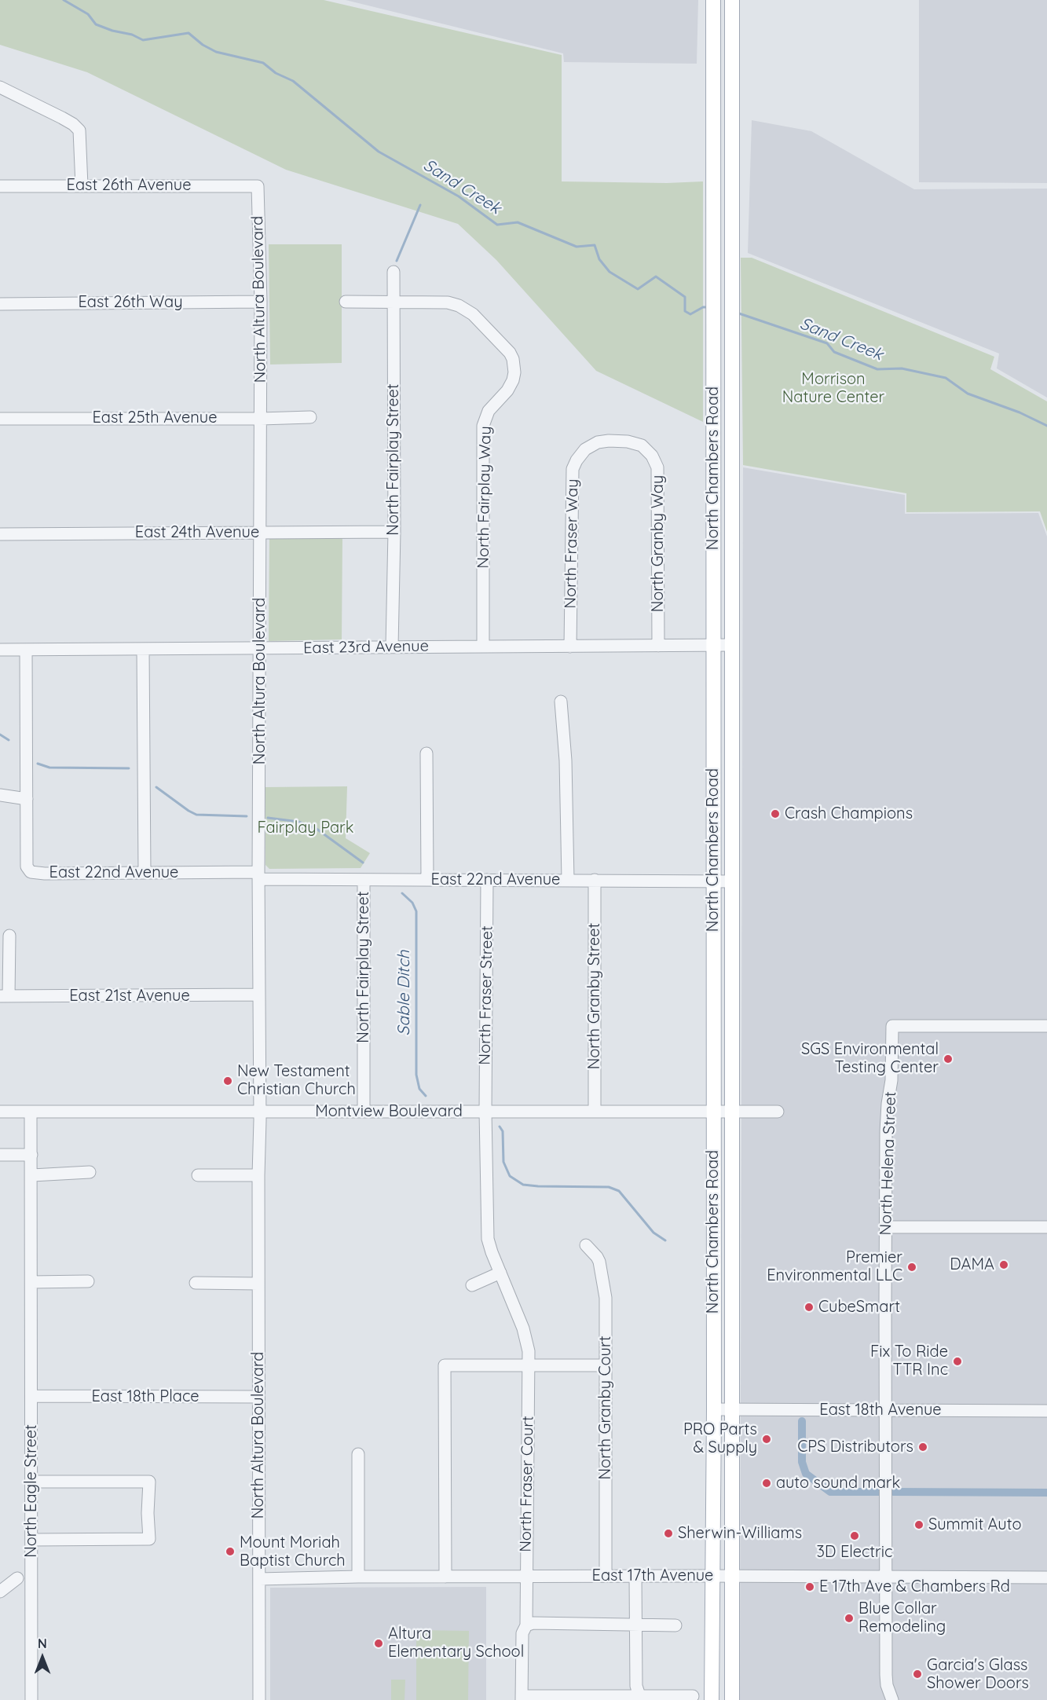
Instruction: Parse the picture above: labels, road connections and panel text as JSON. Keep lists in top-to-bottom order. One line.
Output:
{"streets":{"main road":["North Chambers Road"],"street":["East 26th Avenue","North Altura Boulevard","East 26th Way","East 25th Avenue","North Fairplay Street","North Fairplay Way","East 24th Avenue","North Fraser Way","North Granby Way","East 23rd Avenue","East 22nd Avenue","North Fraser Street","East 21st Avenue","North Granby Street","Montview Boulevard","North Helena Street","East 18th Place","North Granby Court","East 18th Avenue","North Fraser Court","North Eagle Street","East 17th Avenue"]},"crossings":[["East 26th Avenue","North Altura Boulevard"],["North Altura Boulevard","East 26th Way"],["North Altura Boulevard","East 25th Avenue"],["North Altura Boulevard","East 24th Avenue"],["North Altura Boulevard","East 23rd Avenue"],["North Altura Boulevard","East 22nd Avenue"],["North Altura Boulevard","East 21st Avenue"],["North Altura Boulevard","Montview Boulevard"],["North Altura Boulevard","East 18th Place"],["North Altura Boulevard","East 17th Avenue"],["North Fairplay Street","North Fairplay Way"],["North Fairplay Street","East 24th Avenue"],["North Fairplay Street","East 23rd Avenue"],["North Fairplay Street","East 22nd Avenue"],["North Fairplay Street","Montview Boulevard"],["North Chambers Road","East 23rd Avenue"],["North Chambers Road","East 22nd Avenue"],["North Chambers Road","Montview Boulevard"],["North Chambers Road","East 18th Avenue"],["North Chambers Road","East 17th Avenue"],["North Fairplay Way","East 23rd Avenue"],["North Fraser Way","North Granby Way"],["North Fraser Way","East 23rd Avenue"],["North Granby Way","East 23rd Avenue"],["East 22nd Avenue","North Fraser Street"],["East 22nd Avenue","North Granby Street"],["North Fraser Street","Montview Boulevard"],["North Fraser Street","North Fraser Court"],["North Granby Street","Montview Boulevard"],["Montview Boulevard","North Fraser Court"],["Montview Boulevard","North Eagle Street"],["North Helena Street","East 18th Avenue"],["North Helena Street","East 17th Avenue"],["East 18th Place","North Eagle Street"],["North Granby Court","East 17th Avenue"],["North Fraser Court","East 17th Avenue"]],"water":["Sand Creek","Sable Ditch"],"parks":["Morrison Nature Center","Fairplay Park"],"places":["Crash Champions","SGS Environmental Testing Center","New Testament Christian Church","DAMA","Premier Environmental LLC","CubeSmart","Fix To Ride TTR Inc","PRO Parts & Supply","CPS Distributors","auto sound mark","Summit Auto","Sherwin-Williams","3D Electric","Mount Moriah Baptist Church","E 17th Ave & Chambers Rd","Blue Collar Remodeling","Altura Elementary School","Garcia's Glass Shower Doors"],"north":"top"}
